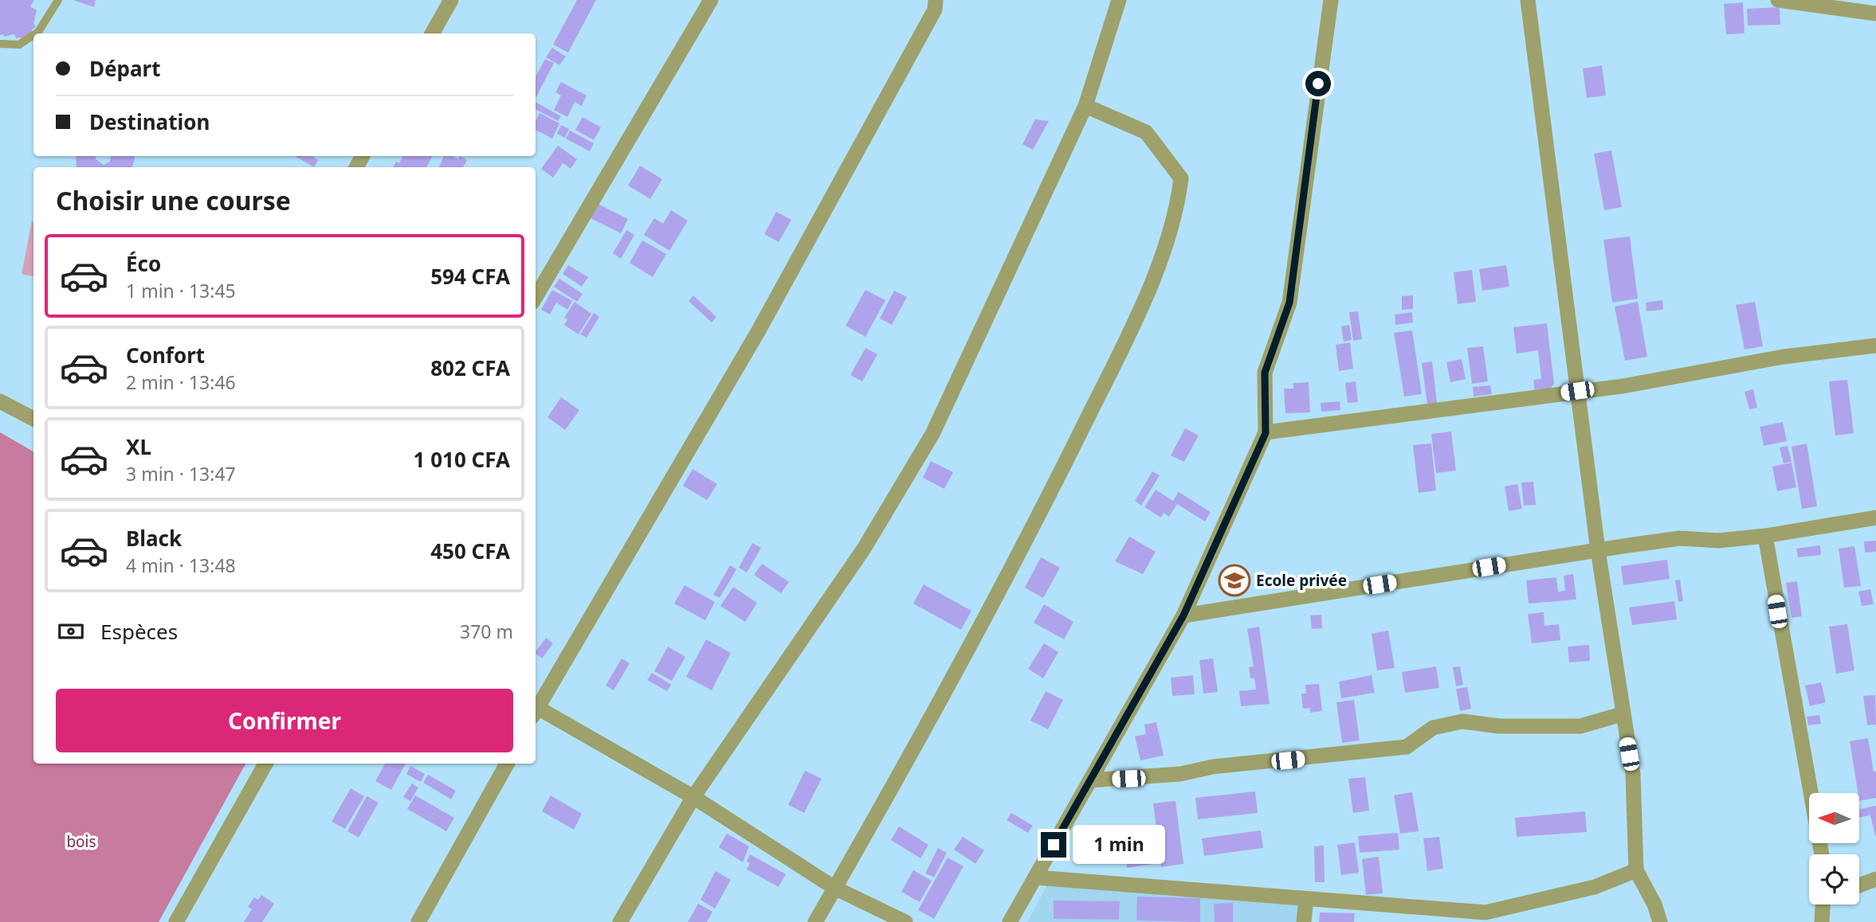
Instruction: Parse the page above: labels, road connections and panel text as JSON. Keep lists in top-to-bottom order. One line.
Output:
{"parks":["bois"],"places":{"school or university":["Ecole privée"]},"north":"left","page":{"banner":["Départ","Destination"],"heading":"Choisir une course","list":[{"name":"Éco","note":"1 min · 13:45","value":"594 CFA"},{"name":"Confort","note":"2 min · 13:46","value":"802 CFA"},{"name":"XL","note":"3 min · 13:47","value":"1 010 CFA"},{"name":"Black","note":"4 min · 13:48","value":"450 CFA"}],"pay":["Espèces","370 m"],"buttons":"Confirmer","bubble":"1 min"}}
